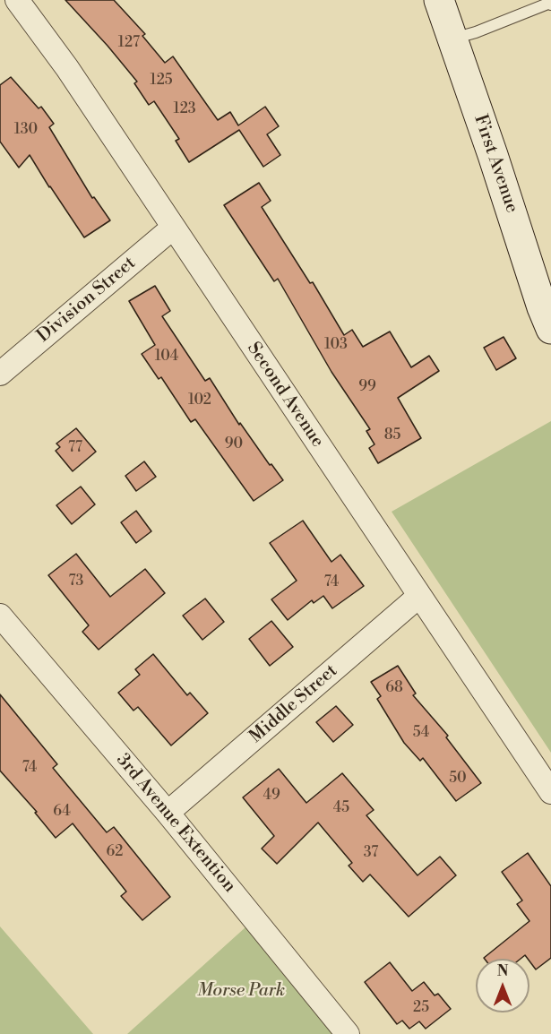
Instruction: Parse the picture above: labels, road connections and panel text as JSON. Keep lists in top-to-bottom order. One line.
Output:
{"streets":{"street":["First Avenue","Division Street","Second Avenue","Middle Street","3rd Avenue Extention"]},"crossings":[["Division Street","Second Avenue"],["Second Avenue","Middle Street"],["Middle Street","3rd Avenue Extention"]],"parks":["Morse Park"],"house_numbers":["127","125","123","130","103","104","99","102","85","90","77","73","74","68","54","74","50","49","45","64","62","37","25"],"north":"top"}
